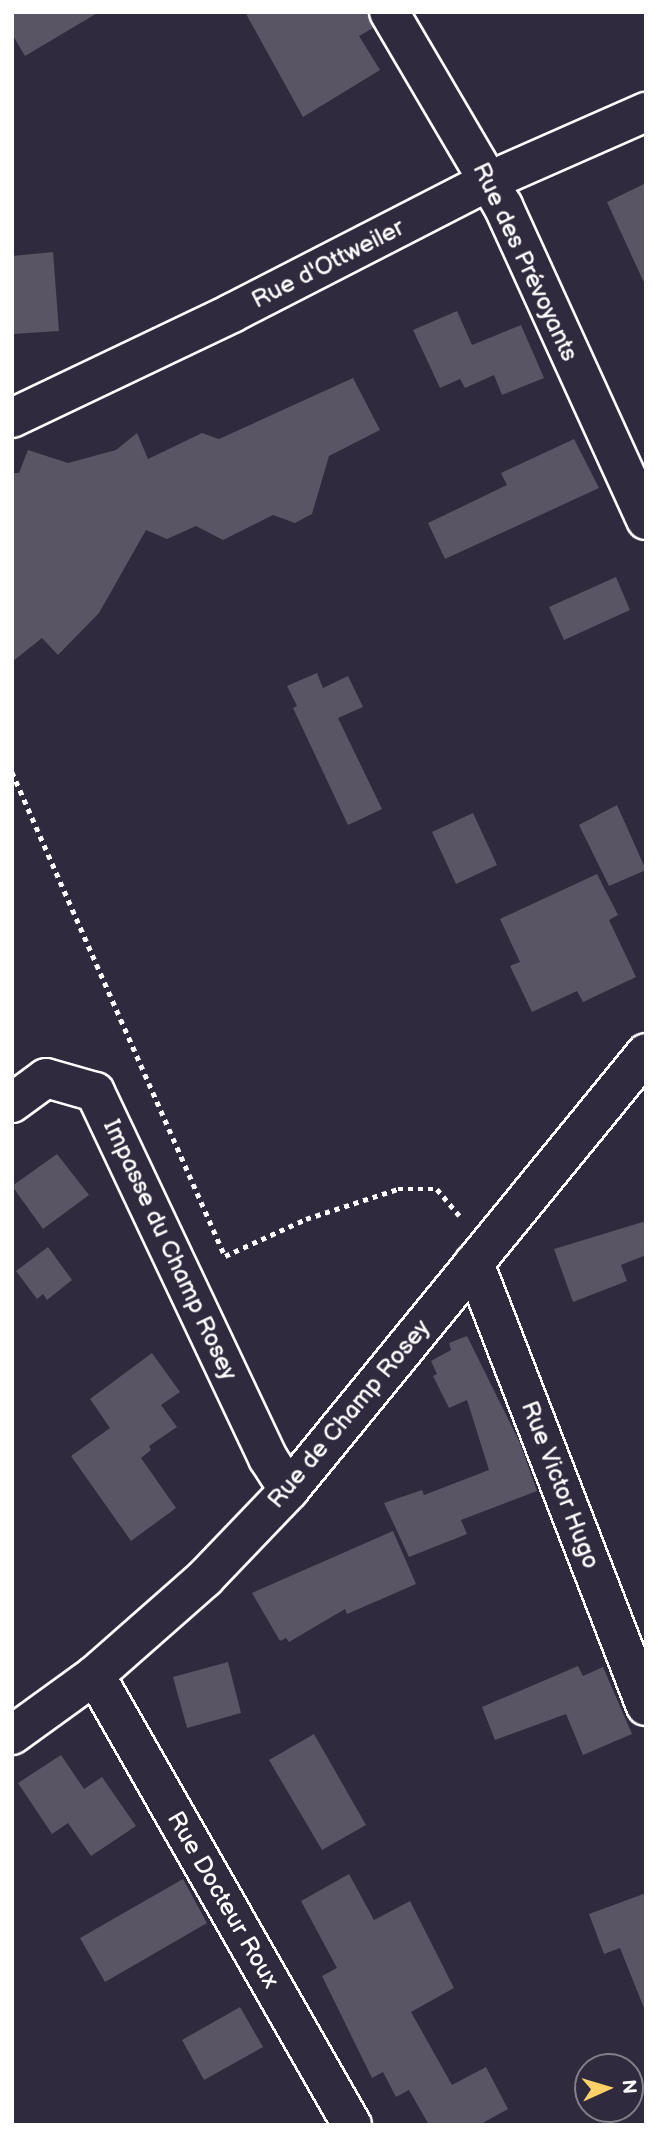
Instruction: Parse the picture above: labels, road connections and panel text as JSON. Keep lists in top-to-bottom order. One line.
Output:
{"streets":{"street":["Rue des Prévoyants","Rue d'Ottweiler","Impasse du Champ Rosey","Rue de Champ Rosey","Rue Victor Hugo","Rue Docteur Roux"]},"crossings":[["Rue des Prévoyants","Rue d'Ottweiler"],["Impasse du Champ Rosey","Rue de Champ Rosey"],["Rue de Champ Rosey","Rue Victor Hugo"],["Rue de Champ Rosey","Rue Docteur Roux"]],"north":"right"}
